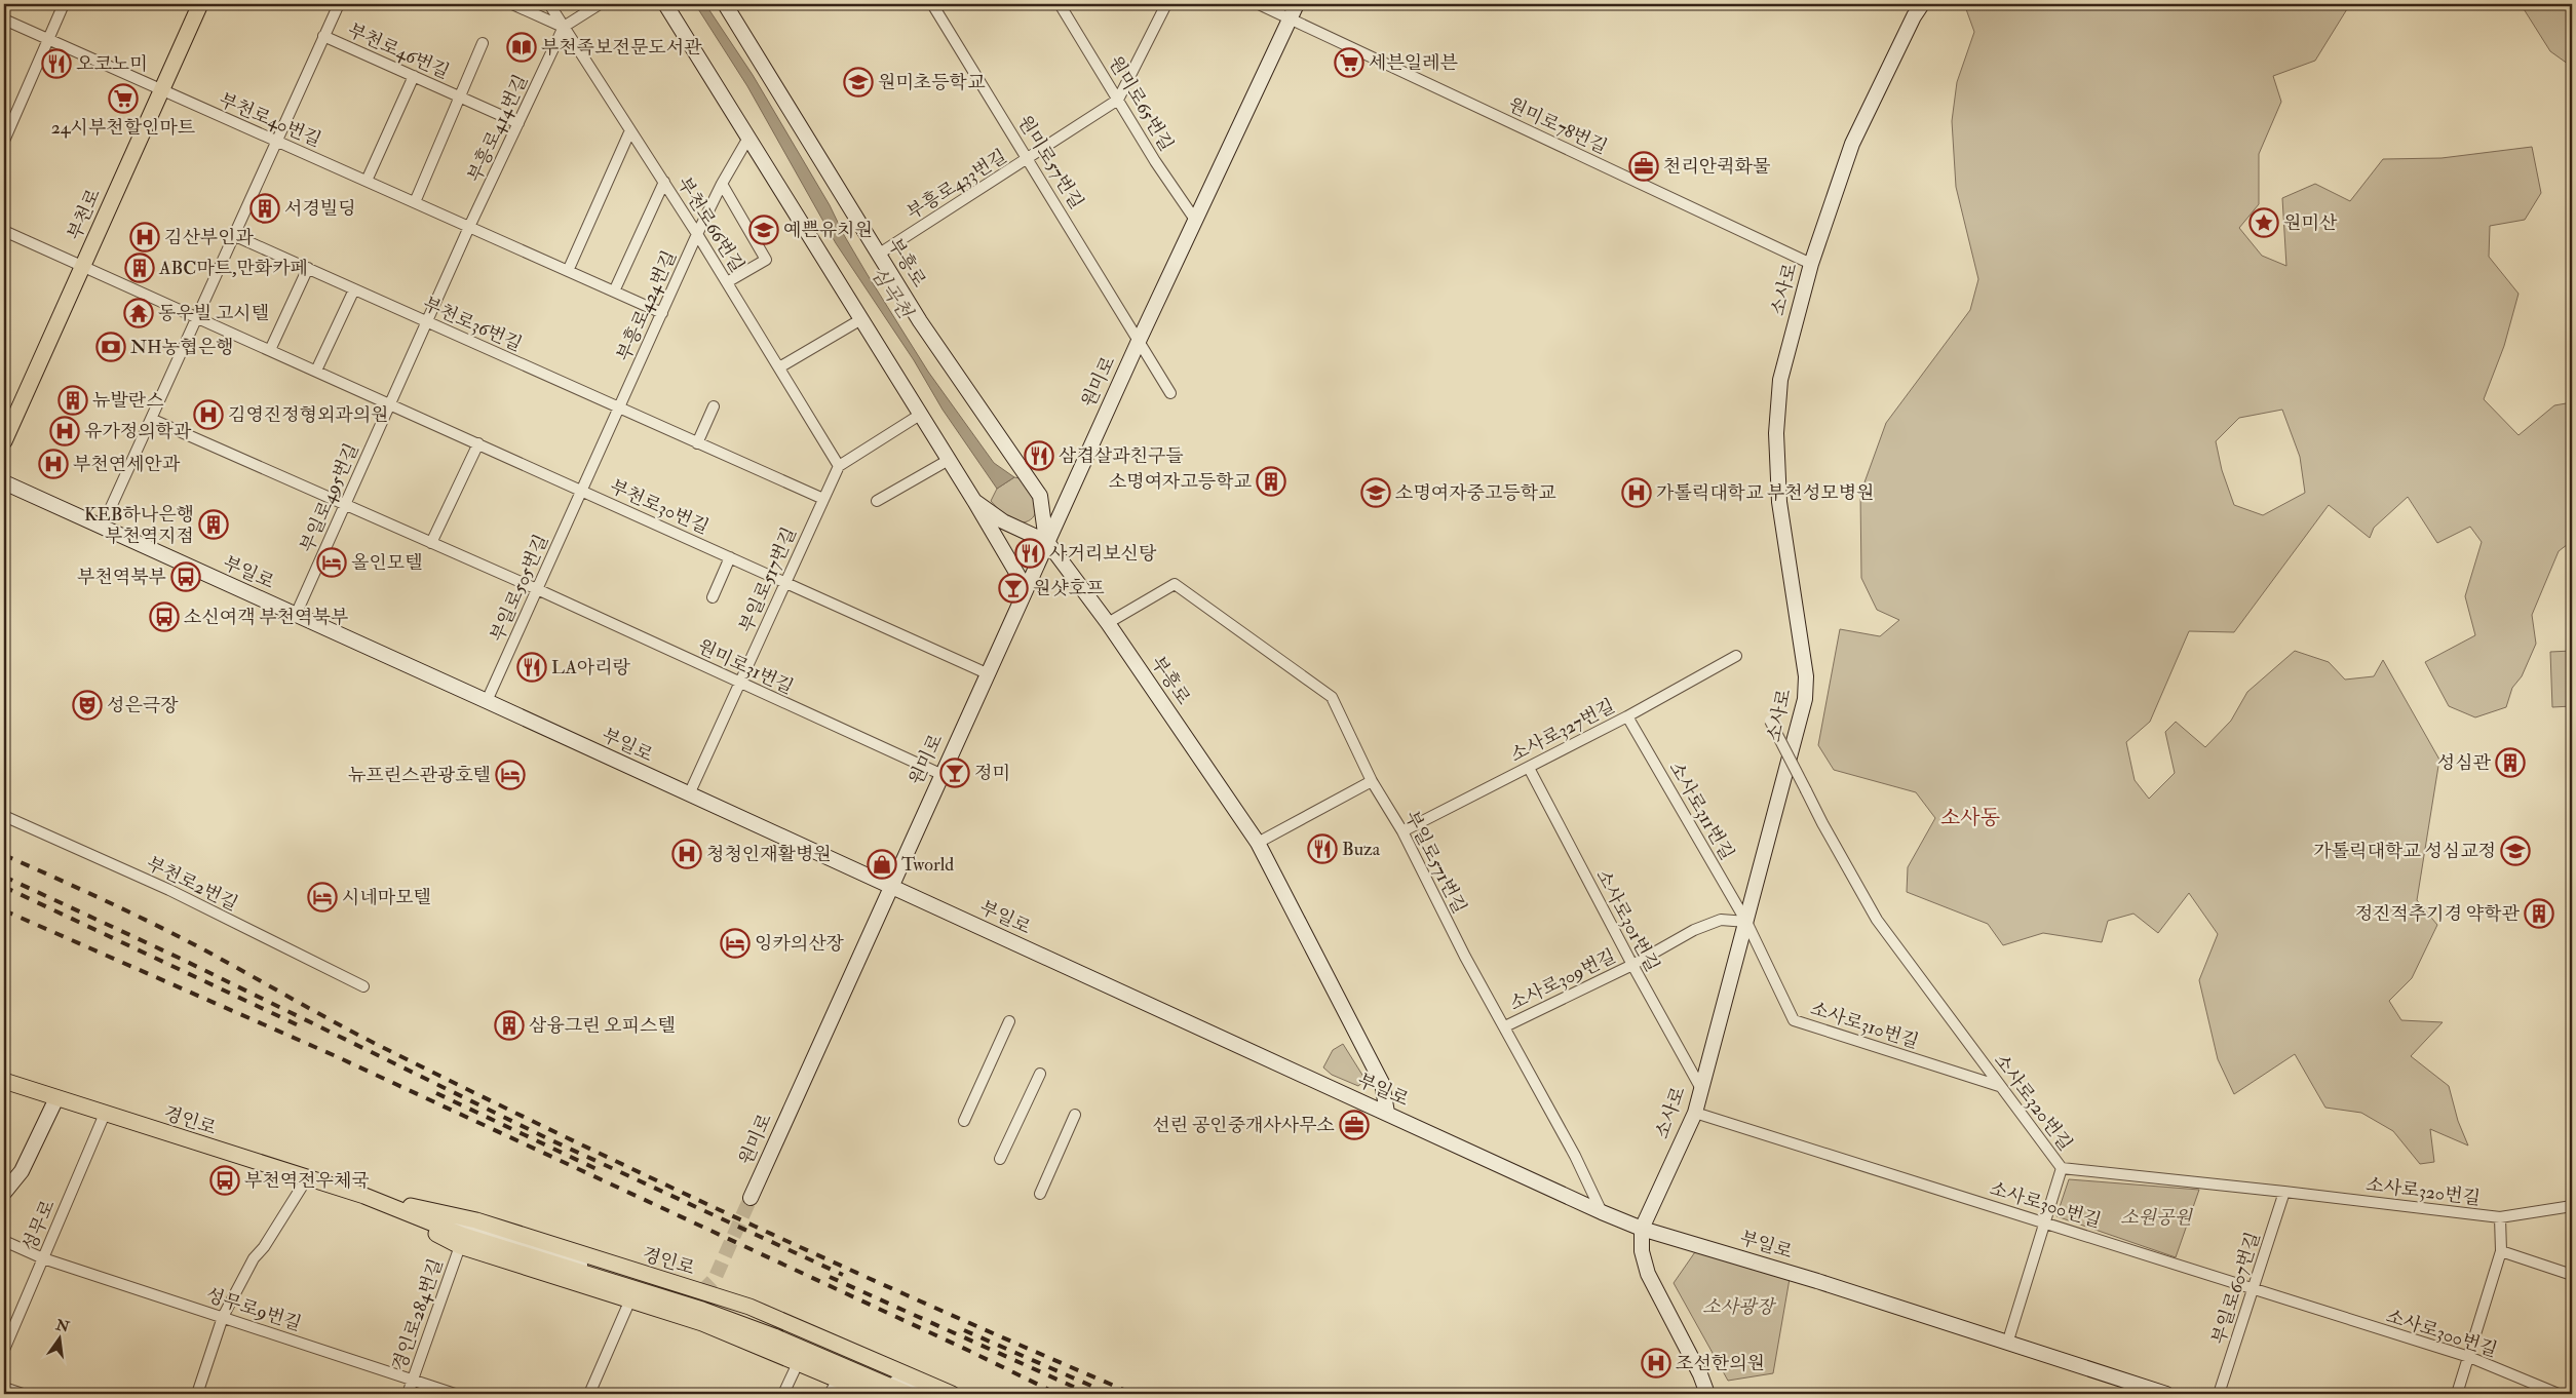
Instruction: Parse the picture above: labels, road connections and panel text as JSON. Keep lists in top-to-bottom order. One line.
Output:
{"streets":{"main road":["부천로","경인로"],"street":["부천로46번길","원미로65번길","부천로40번길","원미로78번길","부흥로414번길","원미로57번길","부흥로433번길","부천로66번길","부흥로","소사로","부흥로424번길","부천로36번길","원미로","부일로495번길","부천로30번길","부일로","부일로517번길","부일로505번길","원미로31번길","소사로327번길","소사로311번길","부일로571번길","부천로2번길","소사로301번길","소사로309번길","소사로310번길","소사로320번길","소사로300번길","성무로","부일로607번길","성무로9번길","경인로284번길"]},"crossings":[["부천로46번길","부흥로414번길"],["원미로65번길","부흥로433번길"],["원미로65번길","원미로"],["부천로40번길","부흥로414번길"],["부천로40번길","부천로"],["부천로40번길","부흥로424번길"],["부천로40번길","부일로495번길"],["원미로78번길","소사로"],["원미로78번길","원미로"],["부흥로414번길","부천로66번길"],["부흥로414번길","부일로495번길"],["원미로57번길","부흥로433번길"],["원미로57번길","원미로"],["부흥로433번길","부흥로"],["부천로","부천로30번길"],["부천로66번길","부흥로424번길"],["부천로66번길","부일로517번길"],["부흥로","부흥로424번길"],["부흥로","원미로"],["부흥로","부일로"],["부흥로","부일로571번길"],["소사로","부일로"],["소사로","소사로311번길"],["소사로","소사로301번길"],["소사로","소사로309번길"],["소사로","소사로310번길"],["소사로","소사로300번길"],["부흥로424번길","부천로36번길"],["부흥로424번길","부천로30번길"],["부흥로424번길","부일로505번길"],["부천로36번길","부일로495번길"],["부천로36번길","부일로517번길"],["원미로","부천로30번길"],["원미로","부일로"],["원미로","원미로31번길"],["부일로495번길","부천로30번길"],["부일로495번길","부일로"],["부일로495번길","원미로31번길"],["부천로30번길","부일로517번길"],["부천로30번길","부일로505번길"],["부일로","부일로517번길"],["부일로","부일로505번길"],["부일로","부일로571번길"],["부일로517번길","원미로31번길"],["부일로505번길","원미로31번길"],["소사로327번길","소사로311번길"],["소사로327번길","부일로571번길"],["소사로327번길","소사로301번길"],["소사로311번길","소사로309번길"],["소사로311번길","소사로310번길"],["부일로571번길","소사로309번길"],["소사로301번길","소사로309번길"],["소사로309번길","소사로310번길"],["소사로310번길","소사로320번길"],["소사로320번길","부일로607번길"],["경인로","성무로"],["경인로","경인로284번길"],["소사로300번길","부일로607번길"],["성무로","성무로9번길"],["성무로9번길","경인로284번길"]],"districts":["소사동"],"water":["심곡천"],"parks":["소원공원","소사광장"],"places":{"library":["부천족보전문도서관"],"supermarket":["세븐일레븐","24시부천할인마트"],"restaurant":["오코노미","삼겹살과친구들","사거리보신탕","LA아리랑","Buza"],"school or university":["원미초등학교","예쁜유치원","소명여자중고등학교","가톨릭대학교 성심교정"],"office":["천리안퀵화물","선린 공인중개사사무소"],"building":["서경빌딩","ABC마트,만화카페","뉴발란스","소명여자고등학교","KEB하나은행 부천역지점","성심관","정진적추기경 약학관","삼융그린 오피스텔"],"place":["원미산"],"hospital":["김산부인과","김영진정형외과의원","유가정의학과","부천연세안과","가톨릭대학교 부천성모병원","청청인재활병원","조선한의원"],"temple":["동우빌 고시텔"],"bank":["NH농협은행"],"hotel":["올인모텔","뉴프린스관광호텔","시네마모텔","잉카의산장"],"bus stop":["부천역북부","소신여객 부천역북부","부천역전우체국"],"bar":["원샷호프","정미"],"theatre":["성은극장"],"shop":["Tworld"]},"north":"top"}
